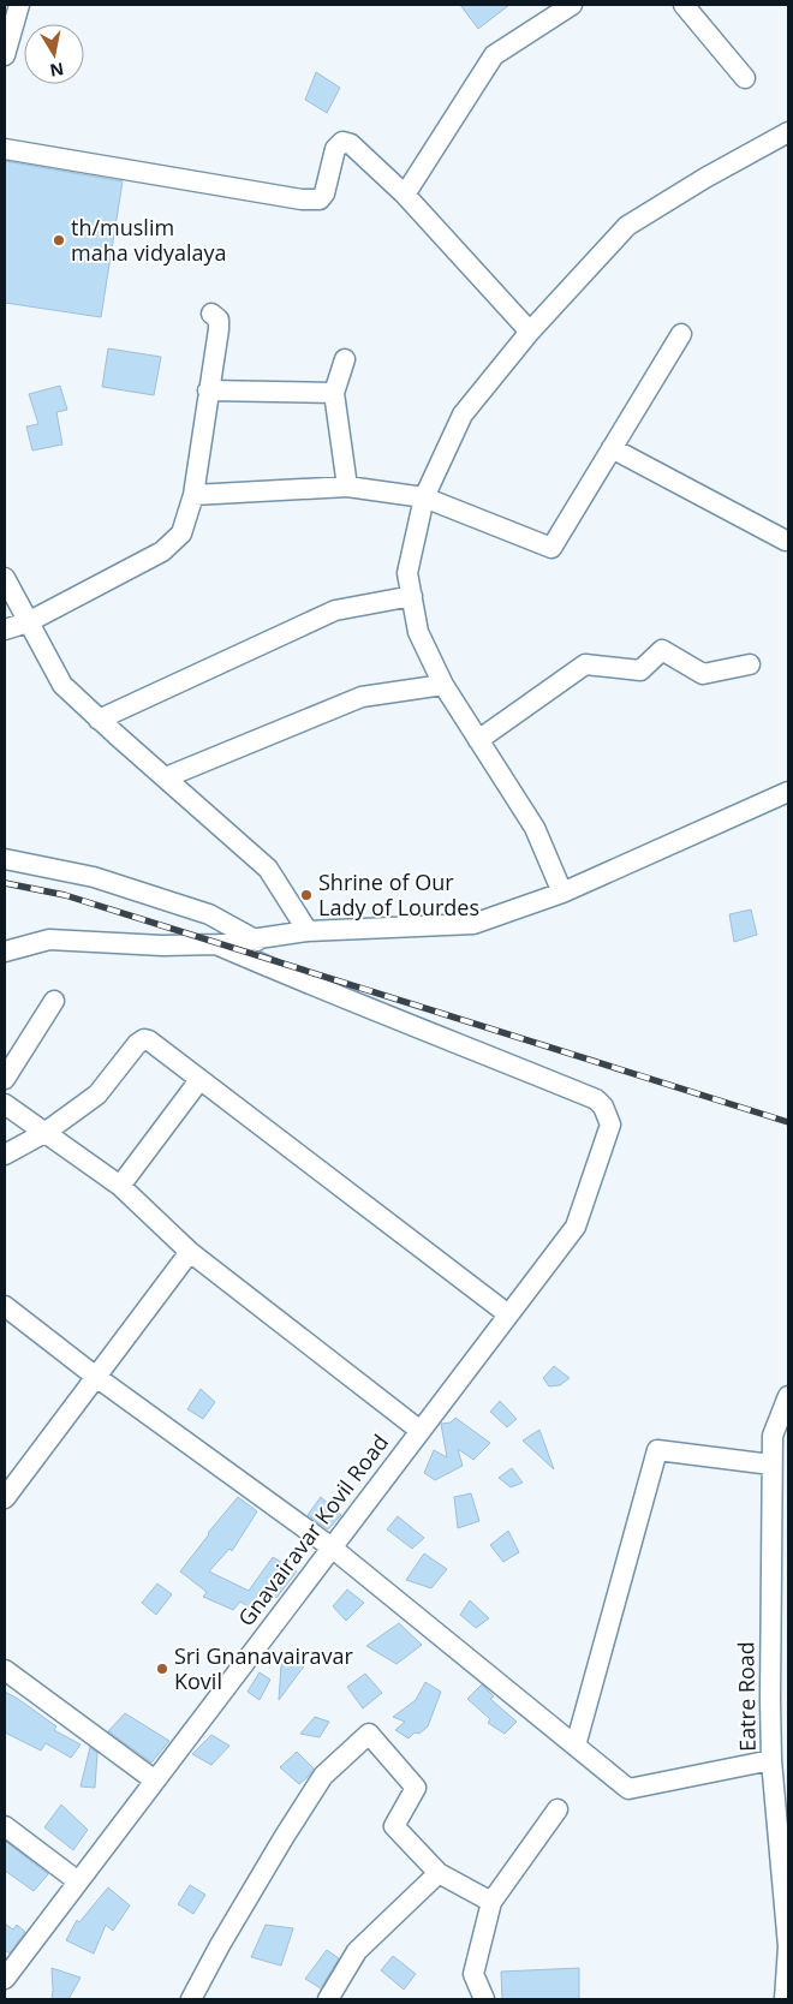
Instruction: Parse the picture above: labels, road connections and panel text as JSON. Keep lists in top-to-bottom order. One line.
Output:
{"streets":{"street":["Gnavairavar Kovil Road","Eatre Road"]},"places":["th/muslim maha vidyalaya","Shrine of Our Lady of Lourdes","Sri Gnanavairavar Kovil"],"north":"bottom"}
